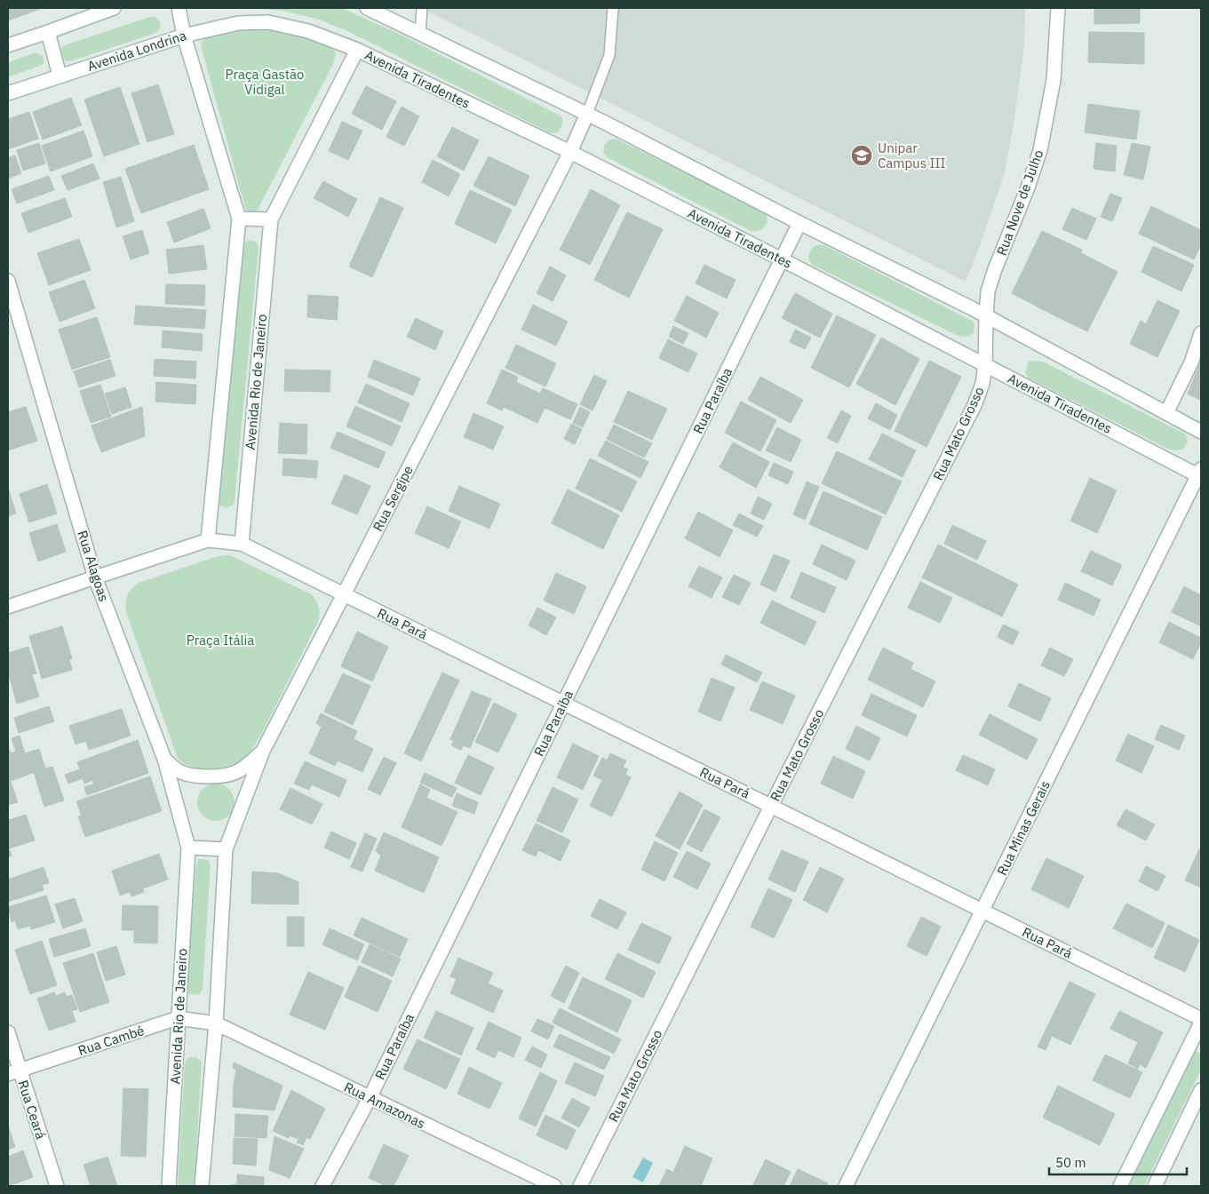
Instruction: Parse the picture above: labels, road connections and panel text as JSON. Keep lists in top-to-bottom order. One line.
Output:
{"streets":{"street":["Avenida Londrina","Avenida Tiradentes","Rua Nove de Julho","Avenida Rio de Janeiro","Rua Paraíba","Rua Mato Grosso","Rua Sergipe","Rua Alagoas","Rua Pará","Rua Minas Gerais","Rua Cambé","Rua Amazonas","Rua Ceará"]},"crossings":[["Avenida Londrina","Avenida Tiradentes"],["Avenida Tiradentes","Rua Paraíba"],["Avenida Tiradentes","Rua Mato Grosso"],["Avenida Tiradentes","Rua Sergipe"],["Avenida Tiradentes","Rua Minas Gerais"],["Rua Nove de Julho","Rua Mato Grosso"],["Avenida Rio de Janeiro","Rua Alagoas"],["Avenida Rio de Janeiro","Rua Pará"],["Avenida Rio de Janeiro","Rua Cambé"],["Rua Paraíba","Rua Pará"],["Rua Paraíba","Rua Amazonas"],["Rua Mato Grosso","Rua Pará"],["Rua Sergipe","Rua Pará"],["Rua Pará","Rua Minas Gerais"],["Rua Cambé","Rua Amazonas"],["Rua Cambé","Rua Ceará"]],"parks":["Praça Gastão Vidigal","Praça Itália"],"places":{"school or university":["Unipar Campus III"]},"scale_bar":"50 m"}
